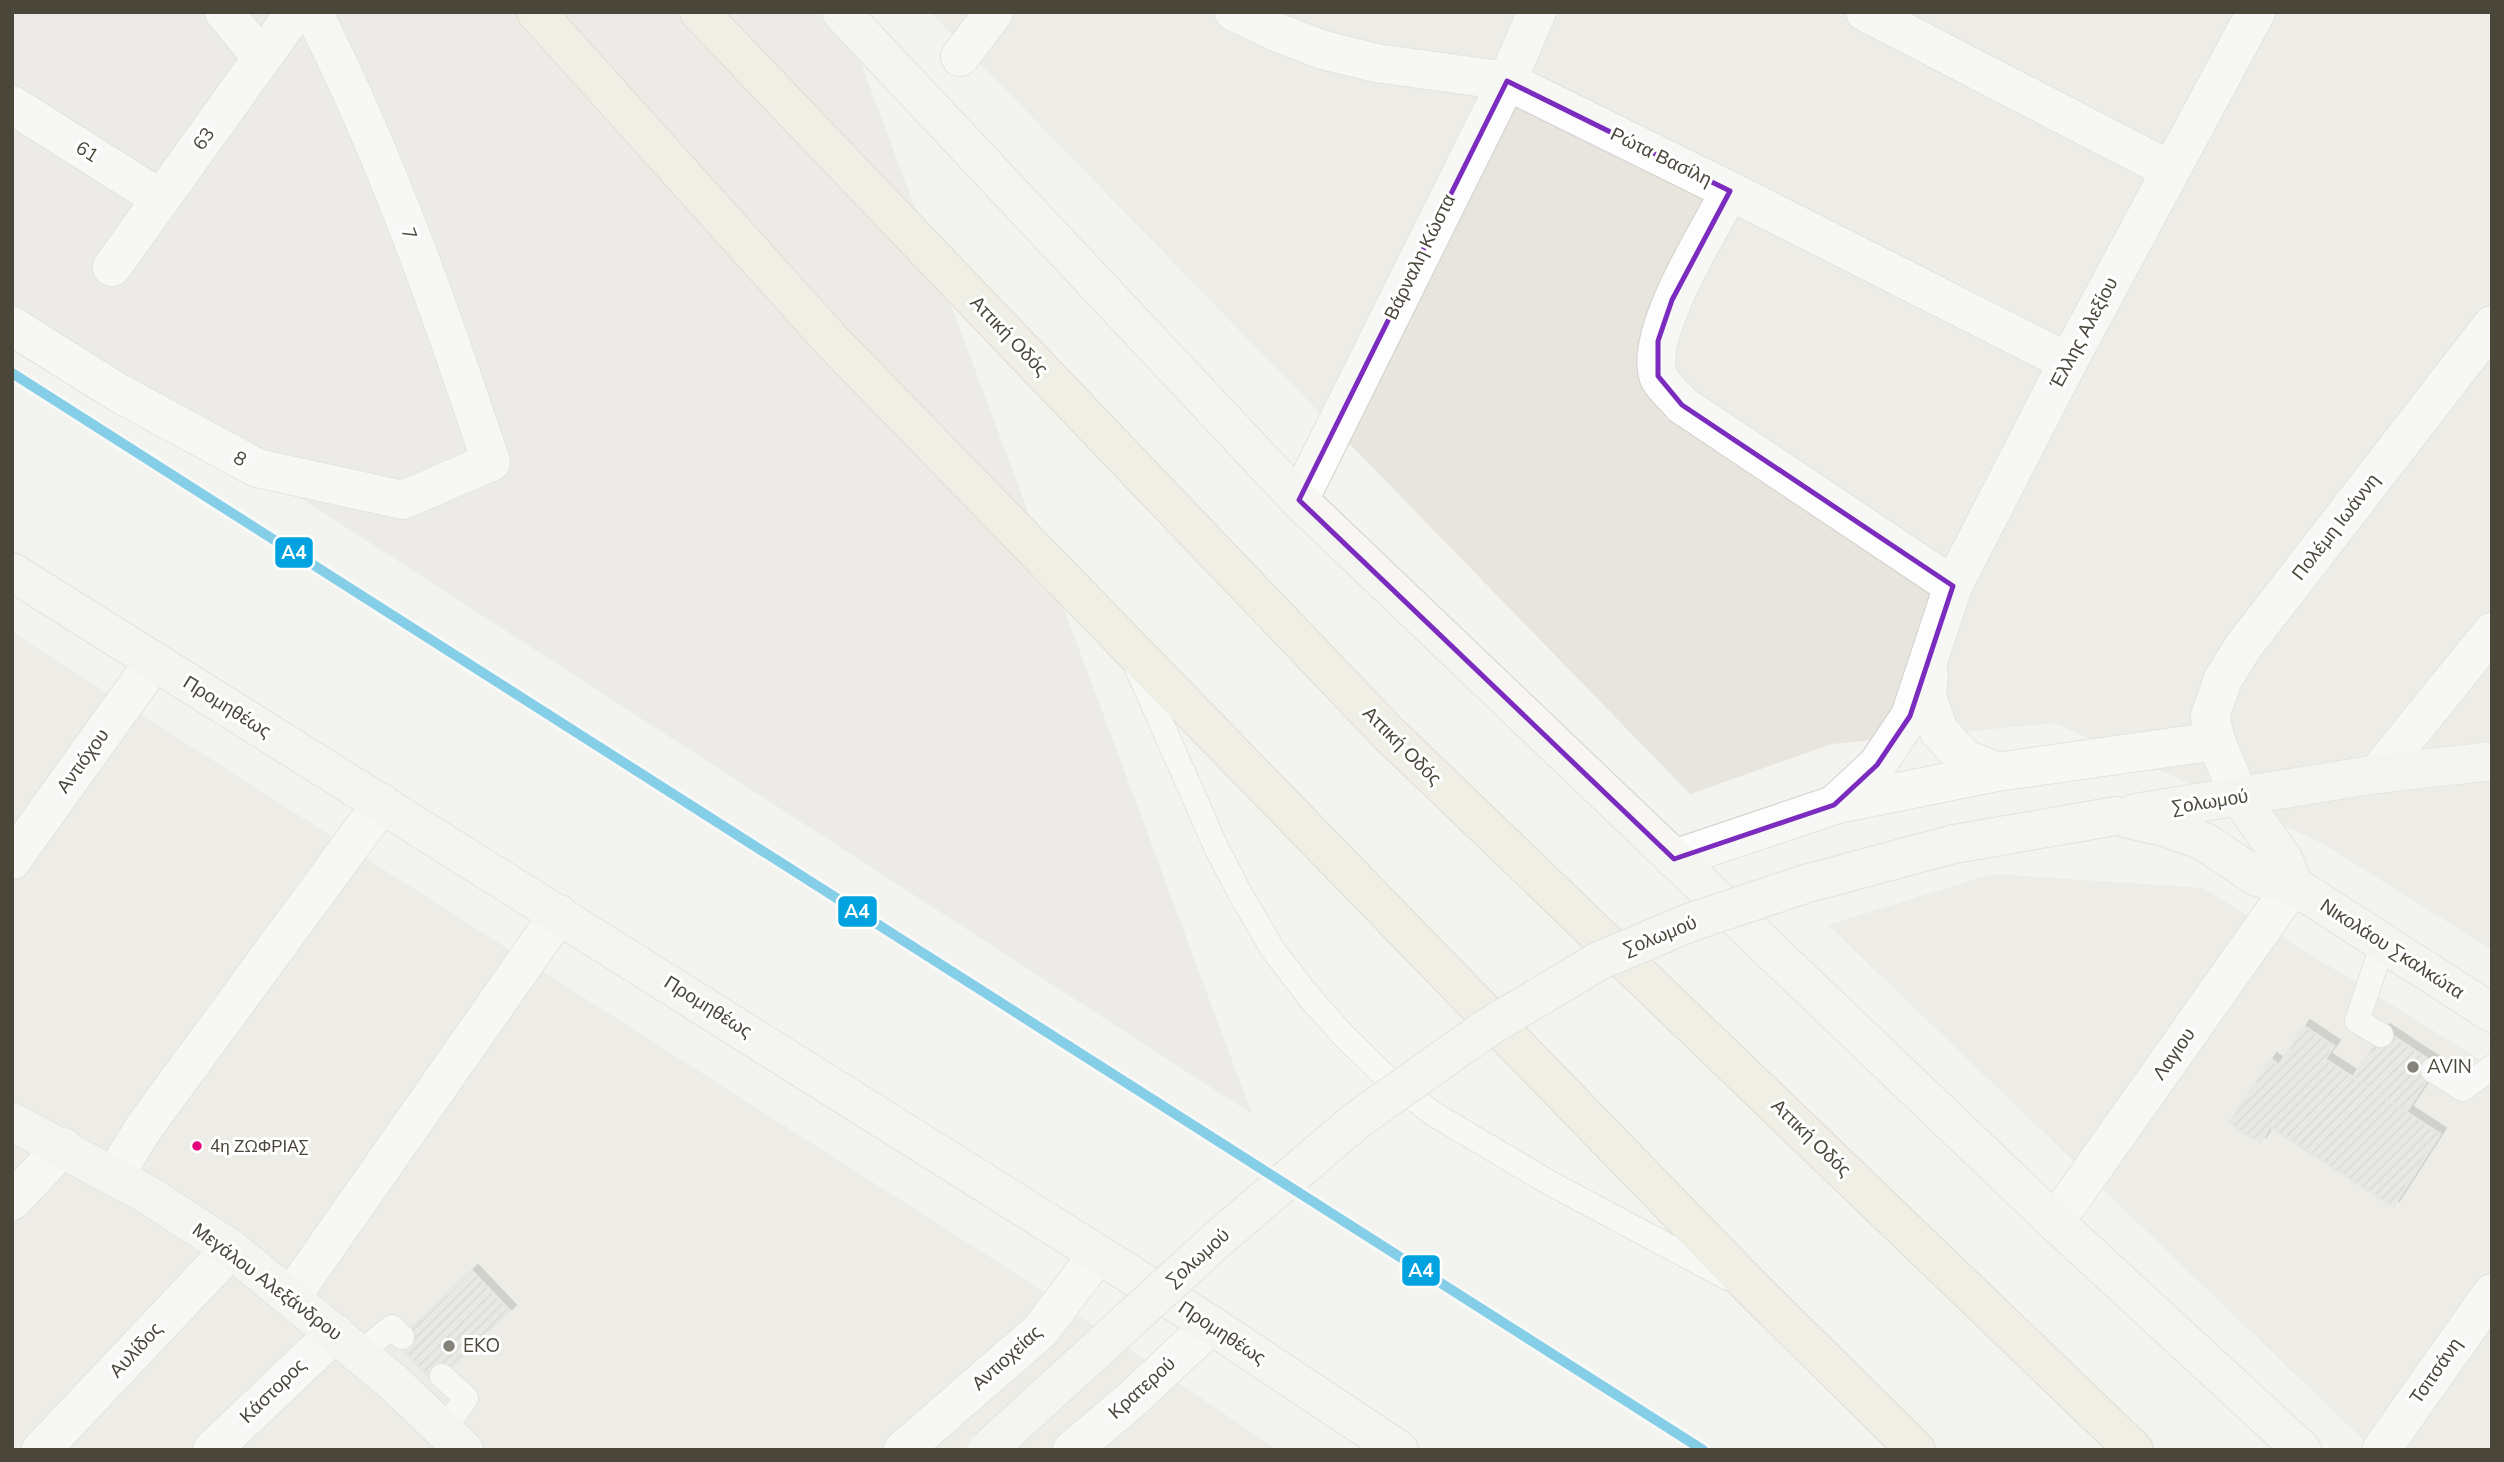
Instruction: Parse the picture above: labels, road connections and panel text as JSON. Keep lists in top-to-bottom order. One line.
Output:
{"streets":{"highway":["Αττική Οδός"],"street":["63","61","Ρώτα Βασίλη","7","Βάρναλη Κώστα","Έλλης Αλεξίου","8","Πολέμη Ιωάννη","Προμηθέως","Αντιόχου","Σολωμού","Νικολάου Σκαλκώτα","Λαγιου","Μεγάλου Αλεξάνδρου","Αυλίδος","Αντιοχείας","Τσιτσάνη","Κρατερού","Κάστορος"]},"crossings":[["63","61"],["Ρώτα Βασίλη","Βάρναλη Κώστα"],["Ρώτα Βασίλη","Έλλης Αλεξίου"],["7","8"],["Πολέμη Ιωάννη","Σολωμού"],["Προμηθέως","Αντιόχου"],["Προμηθέως","Αντιοχείας"],["Προμηθέως","Κρατερού"],["Σολωμού","Νικολάου Σκαλκώτα"],["Νικολάου Σκαλκώτα","Λαγιου"],["Μεγάλου Αλεξάνδρου","Αυλίδος"],["Μεγάλου Αλεξάνδρου","Κάστορος"]],"places":["AVIN","4η ΖΩΦΡΙΑΣ","EKO"],"lines":["transit line A4"]}
